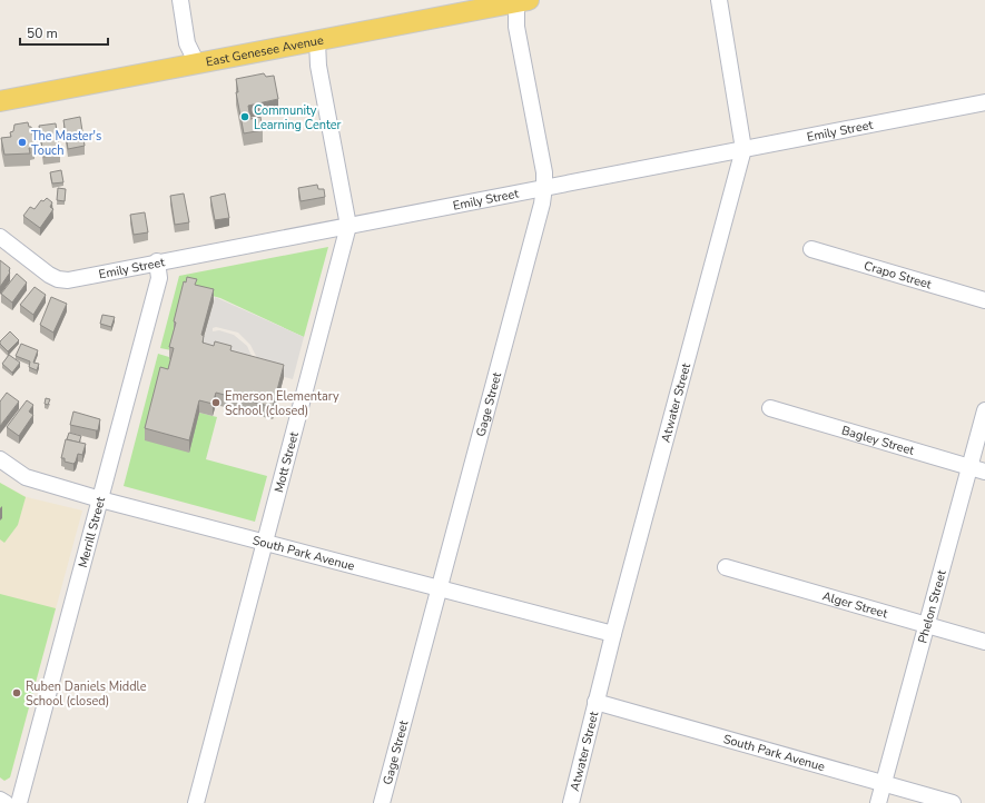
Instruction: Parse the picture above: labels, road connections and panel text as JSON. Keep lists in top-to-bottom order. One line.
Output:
{"streets":{"main road":["East Genesee Avenue"],"street":["Emily Street","Crapo Street","Atwater Street","Gage Street","Bagley Street","Mott Street","Merrill Street","South Park Avenue","Alger Street","Phelon Street"]},"crossings":[["East Genesee Avenue","Gage Street"],["East Genesee Avenue","Mott Street"],["Emily Street","Atwater Street"],["Emily Street","Gage Street"],["Emily Street","Mott Street"],["Emily Street","Merrill Street"],["Atwater Street","South Park Avenue"],["Gage Street","South Park Avenue"],["Bagley Street","Phelon Street"],["Mott Street","South Park Avenue"],["Merrill Street","South Park Avenue"],["South Park Avenue","Phelon Street"],["Alger Street","Phelon Street"]],"places":["Community Learning Center","The Master's Touch","Emerson Elementary School (closed)","Ruben Daniels Middle School (closed)"],"scale_bar":"50 m"}
